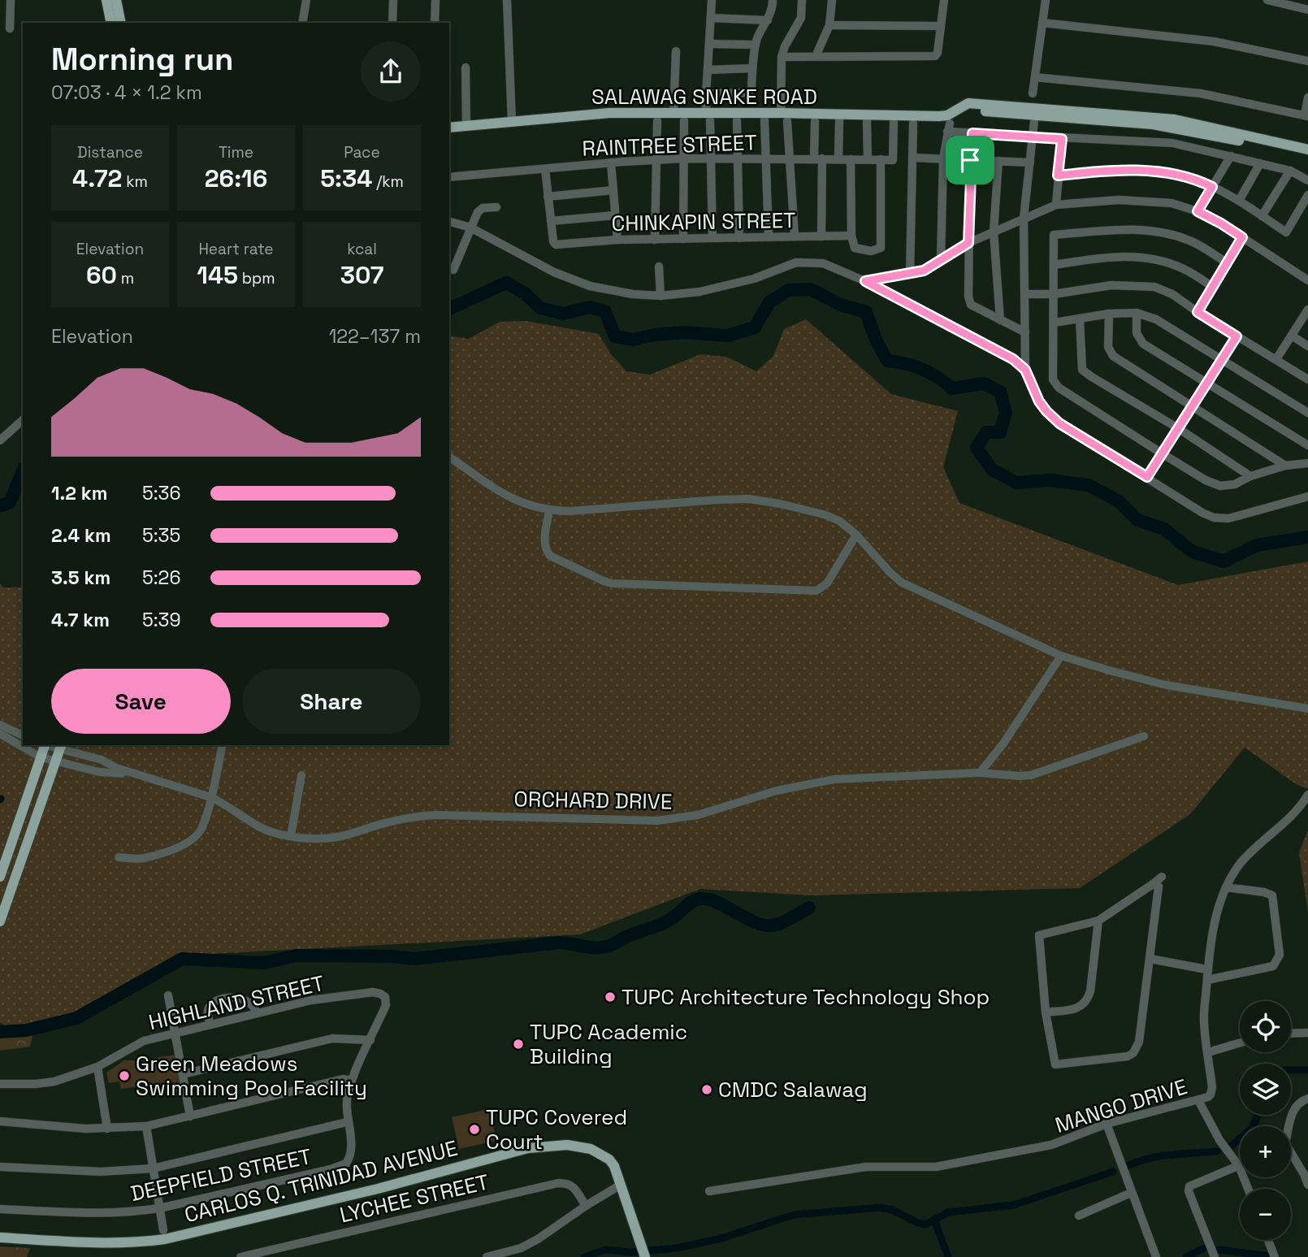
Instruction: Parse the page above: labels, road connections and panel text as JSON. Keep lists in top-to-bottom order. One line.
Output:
{"streets":{"main road":["SALAWAG SNAKE ROAD","CARLOS Q. TRINIDAD AVENUE"],"street":["RAINTREE STREET","CHINKAPIN STREET","ORCHARD DRIVE","HIGHLAND STREET","MANGO DRIVE","DEEPFIELD STREET","LYCHEE STREET"]},"places":["TUPC Architecture Technology Shop","TUPC Academic Building","Green Meadows Swimming Pool Facility","CMDC Salawag","TUPC Covered Court"],"page":{"heading":["Morning run","07:03 · 4 × 1.2 km"],"stats":[["Distance","4.72 km"],["Time","26:16"],["Pace","5:34 /km"],["Elevation","60 m"],["Heart rate","145 bpm"],["kcal","307"]],"chart":["Elevation","122–137 m"],"list":[{"name":"1.2 km","note":"5:36"},{"name":"2.4 km","note":"5:35"},{"name":"3.5 km","note":"5:26"},{"name":"4.7 km","note":"5:39"}],"buttons":["Save","Share"],"map_buttons":["+","−"]}}
